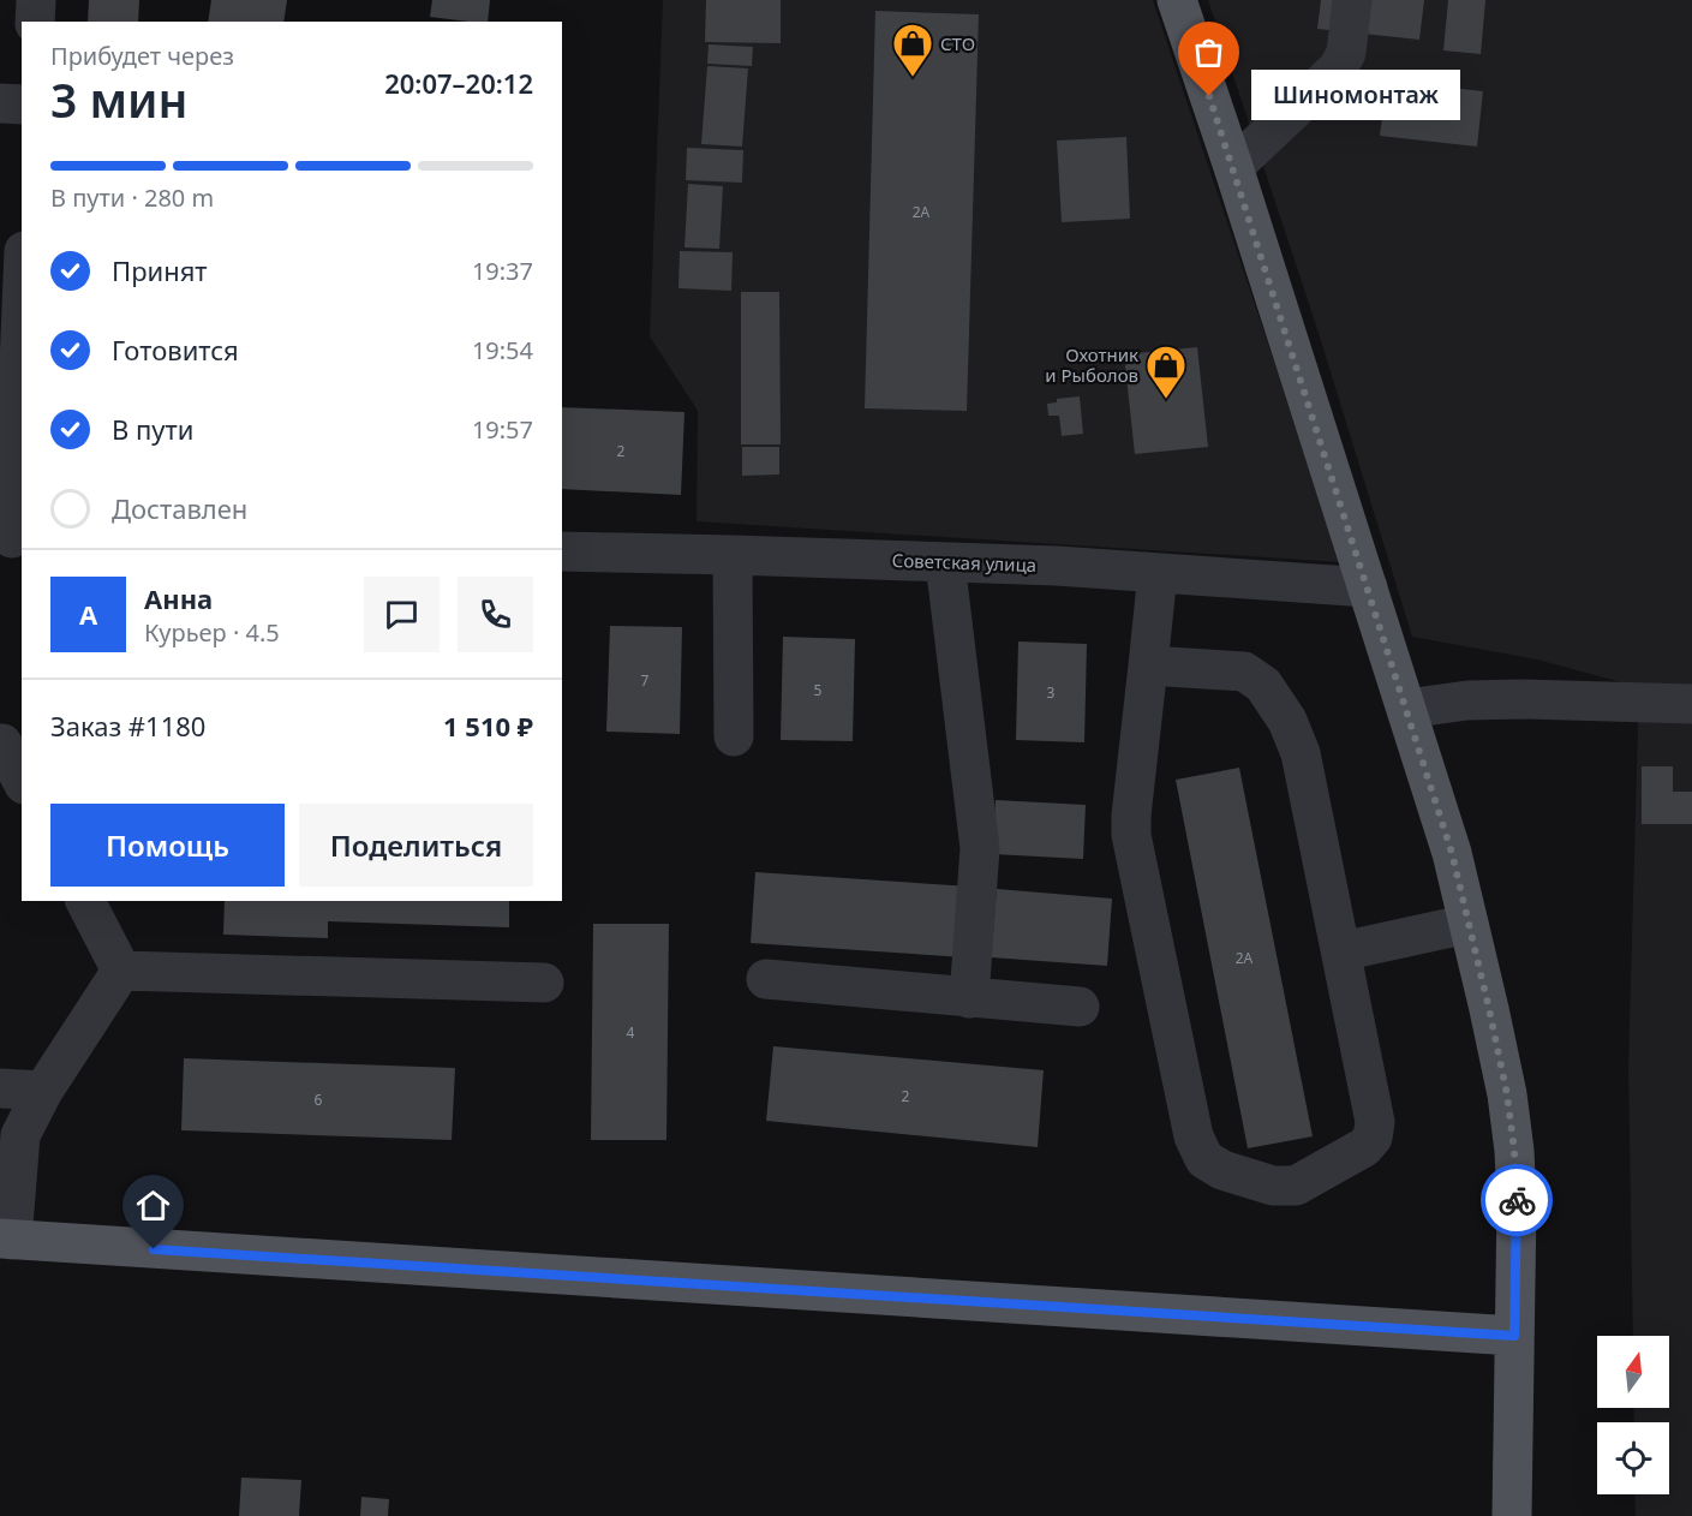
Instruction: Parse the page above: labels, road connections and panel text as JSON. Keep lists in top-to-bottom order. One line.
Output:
{"streets":{"street":["Советская улица"]},"places":{"shop":["СТО","Охотник и Рыболов"],"other":["Шиномонтаж"]},"house_numbers":["2А","2","7","5","3","2А","4","2","6"],"north":"top","page":{"heading":["3 мин","Прибудет через","20:07–20:12"],"panel":["Анна","Курьер · 4.5","Заказ #1180","1 510 ₽"],"bubble":"Шиномонтаж","bar":"В пути · 280 m","list":[["Принят","19:37"],["Готовится","19:54"],["В пути","19:57"],"Доставлен"],"round":"А","buttons":["Помощь","Поделиться"]}}
